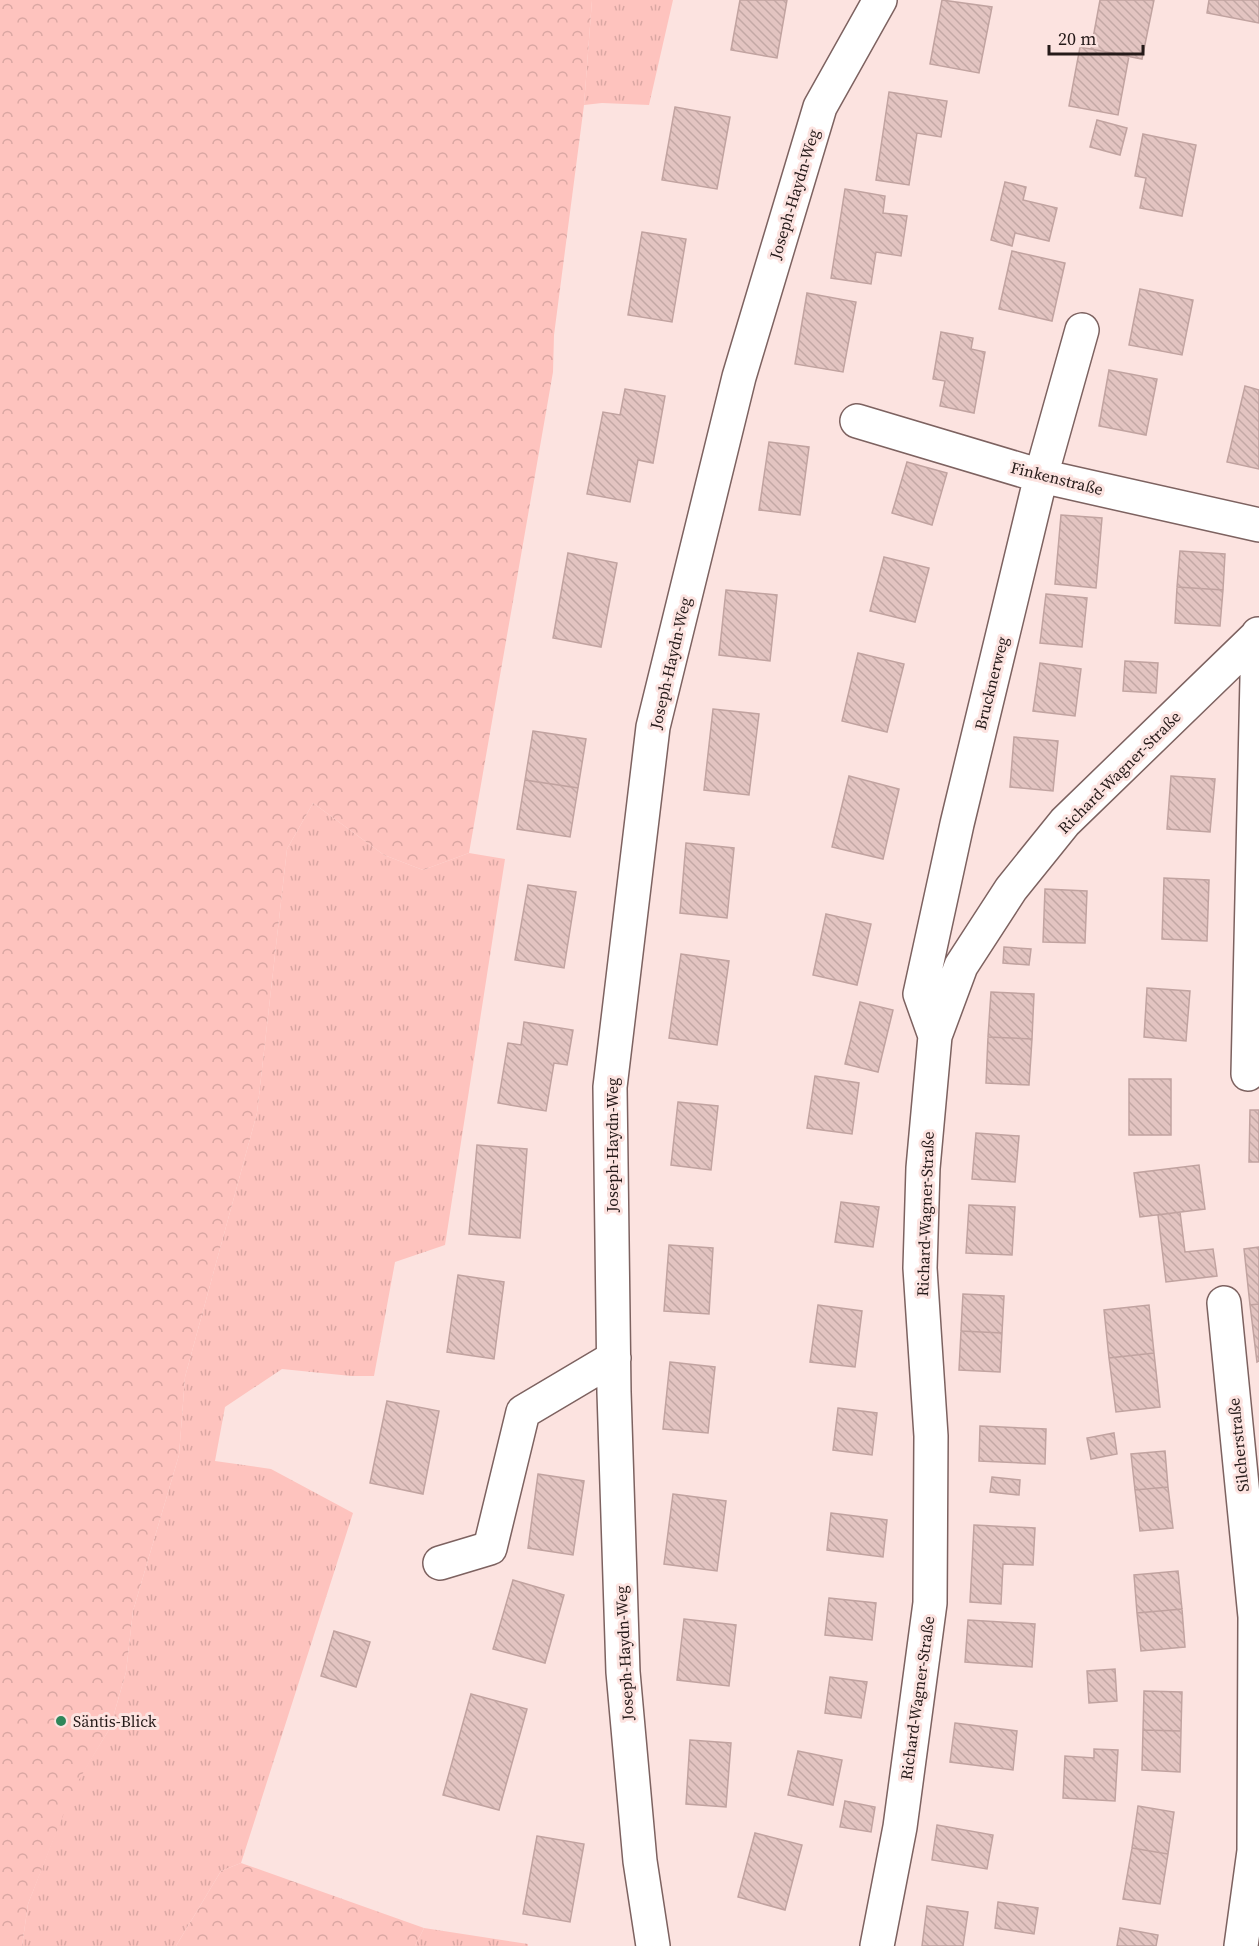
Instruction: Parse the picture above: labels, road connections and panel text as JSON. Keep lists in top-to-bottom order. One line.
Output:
{"streets":{"street":["Joseph-Haydn-Weg","Finkenstraße","Brucknerweg","Richard-Wagner-Straße","Silcherstraße"]},"crossings":[["Finkenstraße","Brucknerweg"],["Brucknerweg","Richard-Wagner-Straße"]],"places":["Säntis-Blick"],"scale_bar":"20 m"}
